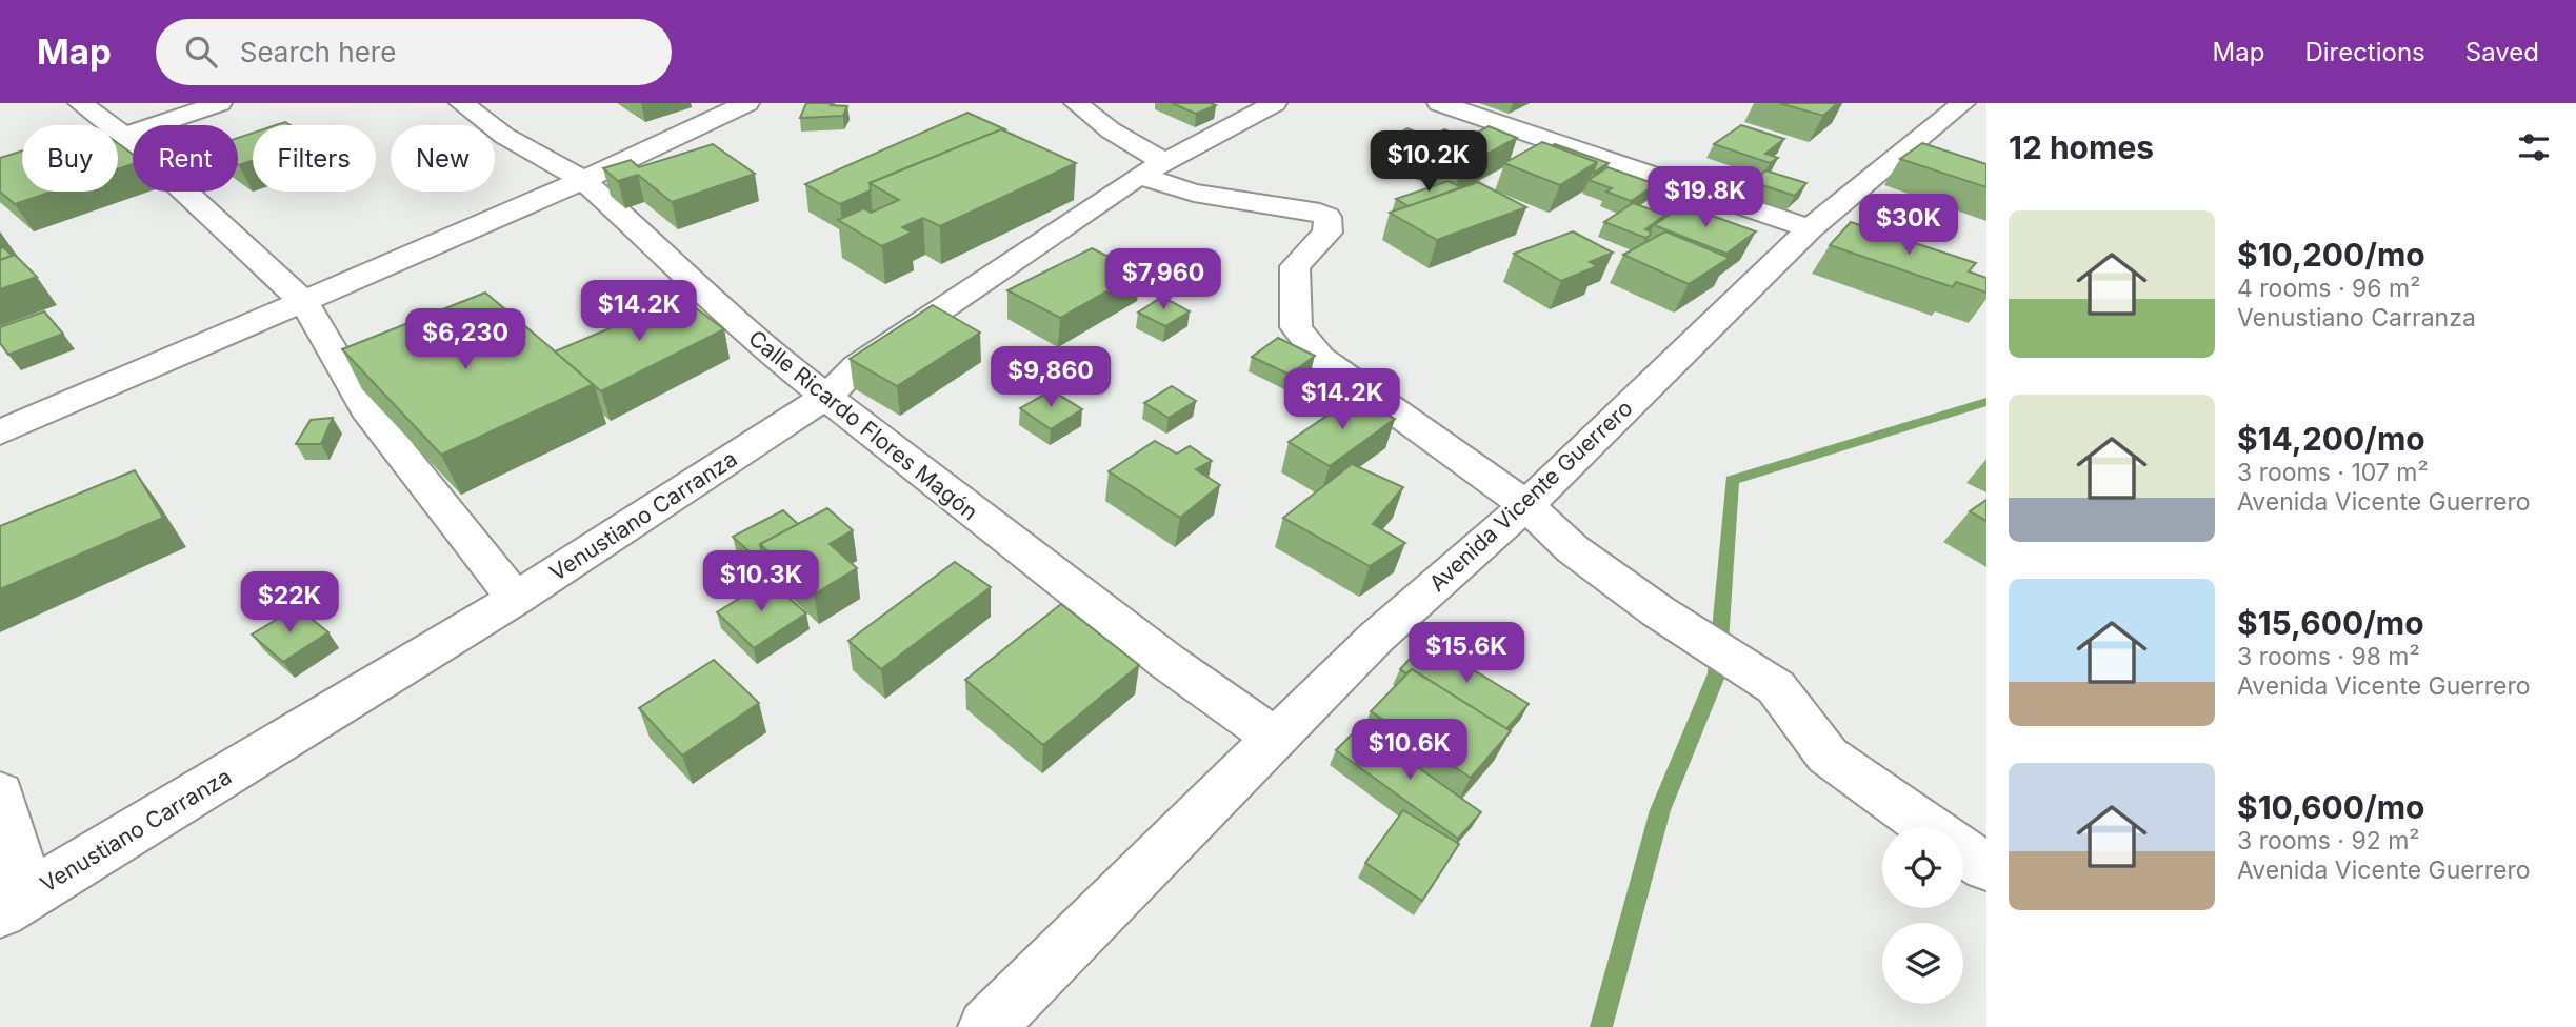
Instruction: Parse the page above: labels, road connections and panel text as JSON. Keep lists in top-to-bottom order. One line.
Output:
{"streets":{"street":["Calle Ricardo Flores Magón","Avenida Vicente Guerrero","Venustiano Carranza"]},"crossings":[["Calle Ricardo Flores Magón","Avenida Vicente Guerrero"],["Calle Ricardo Flores Magón","Venustiano Carranza"]],"page":{"header":"Map","search":"Search here","nav":["Map","Directions","Saved"],"heading":"12 homes","chip":["Buy","Rent","Filters","New"],"price":["$10.2K","$19.8K","$30K","$7,960","$14.2K","$6,230","$9,860","$14.2K","$10.3K","$22K","$15.6K","$10.6K"],"list":[{"name":"$10,200/mo","note":"4 rooms · 96 m² · Venustiano Carranza"},{"name":"$14,200/mo","note":"3 rooms · 107 m² · Avenida Vicente Guerrero"},{"name":"$15,600/mo","note":"3 rooms · 98 m² · Avenida Vicente Guerrero"},{"name":"$10,600/mo","note":"3 rooms · 92 m² · Avenida Vicente Guerrero"}]}}
